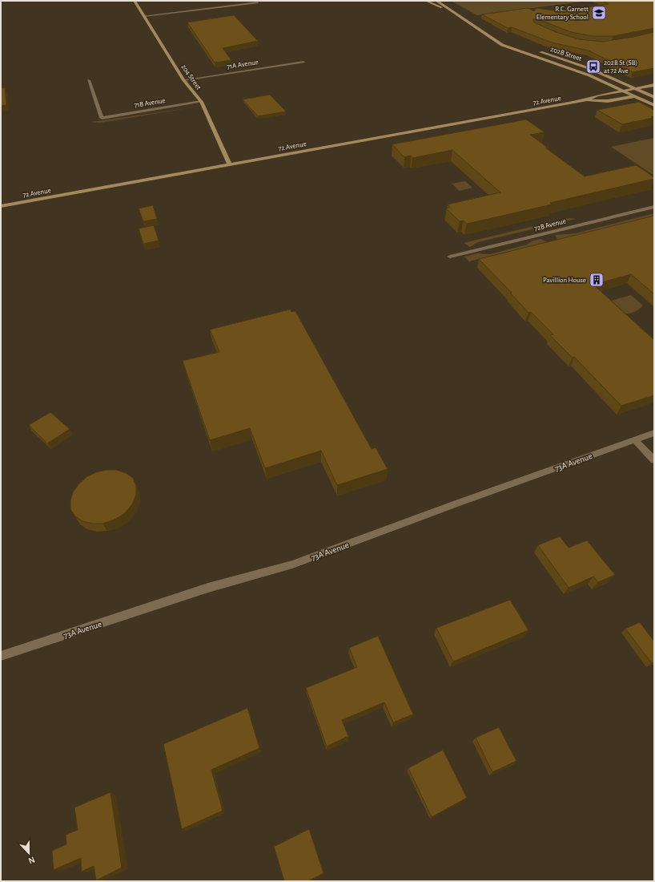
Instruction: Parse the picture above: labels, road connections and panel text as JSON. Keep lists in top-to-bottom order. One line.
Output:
{"streets":{"main road":["202B Street","204 Street","72 Avenue"],"street":["71A Avenue","71B Avenue","72B Avenue","73A Avenue"]},"crossings":[["202B Street","72 Avenue"],["71A Avenue","204 Street"],["204 Street","72 Avenue"],["204 Street","71B Avenue"]],"places":{"school or university":["R.C. Garnett Elementary School"],"bus stop":["202B St (SB) at 72 Ave"],"building":["Pavillion House"]},"north":"bottom"}
